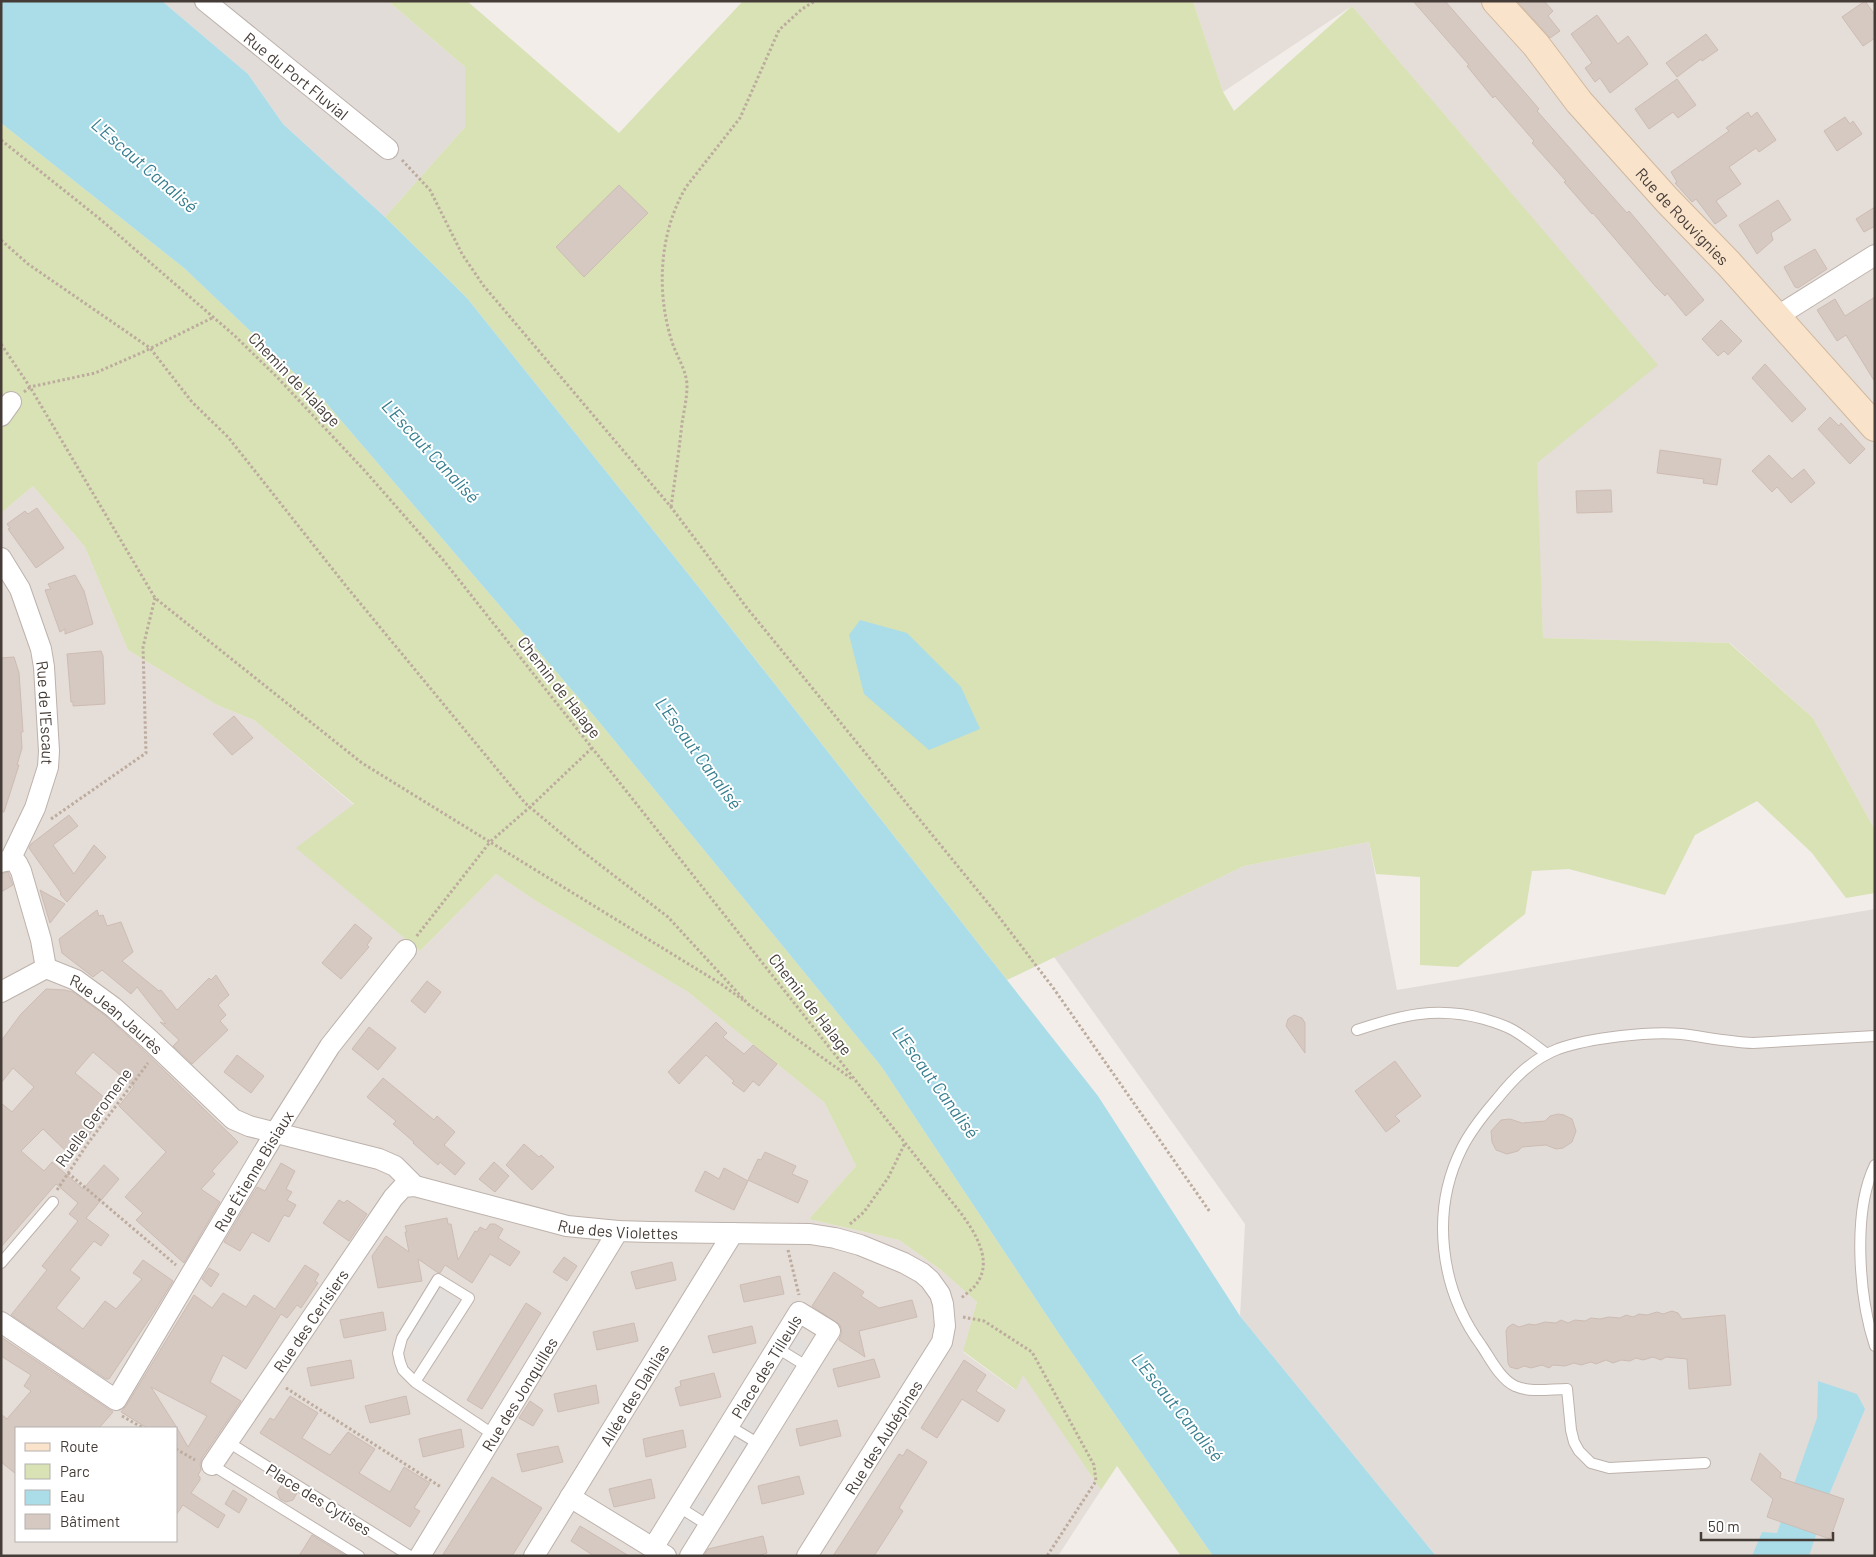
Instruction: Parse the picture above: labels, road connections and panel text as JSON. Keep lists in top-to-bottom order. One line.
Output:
{"streets":{"street":["Rue du Port Fluvial","Rue de Rouvignies","Rue de l'Escaut","Rue Jean Jaurès","Rue Étienne Bisiaux","Rue des Violettes","Rue des Cerisiers","Place des Tilleuls","Rue des Jonquilles","Allée des Dahlias","Rue des Aubépines"],"lane":["Place des Cytises"],"path":["Chemin de Halage","Ruelle Geromene"]},"crossings":[["Chemin de Halage","Rue des Violettes"],["Chemin de Halage","Rue des Aubépines"],["Rue Jean Jaurès","Ruelle Geromene"],["Rue Jean Jaurès","Rue Étienne Bisiaux"],["Rue Jean Jaurès","Rue des Violettes"],["Rue Étienne Bisiaux","Rue des Violettes"],["Rue des Violettes","Rue des Cerisiers"],["Rue des Violettes","Rue des Jonquilles"],["Rue des Violettes","Allée des Dahlias"],["Rue des Violettes","Rue des Aubépines"],["Rue des Cerisiers","Place des Cytises"]],"water":["L'Escaut Canalisé"],"legend":["Route","Parc","Eau","Bâtiment"],"scale_bar":"50 m"}
